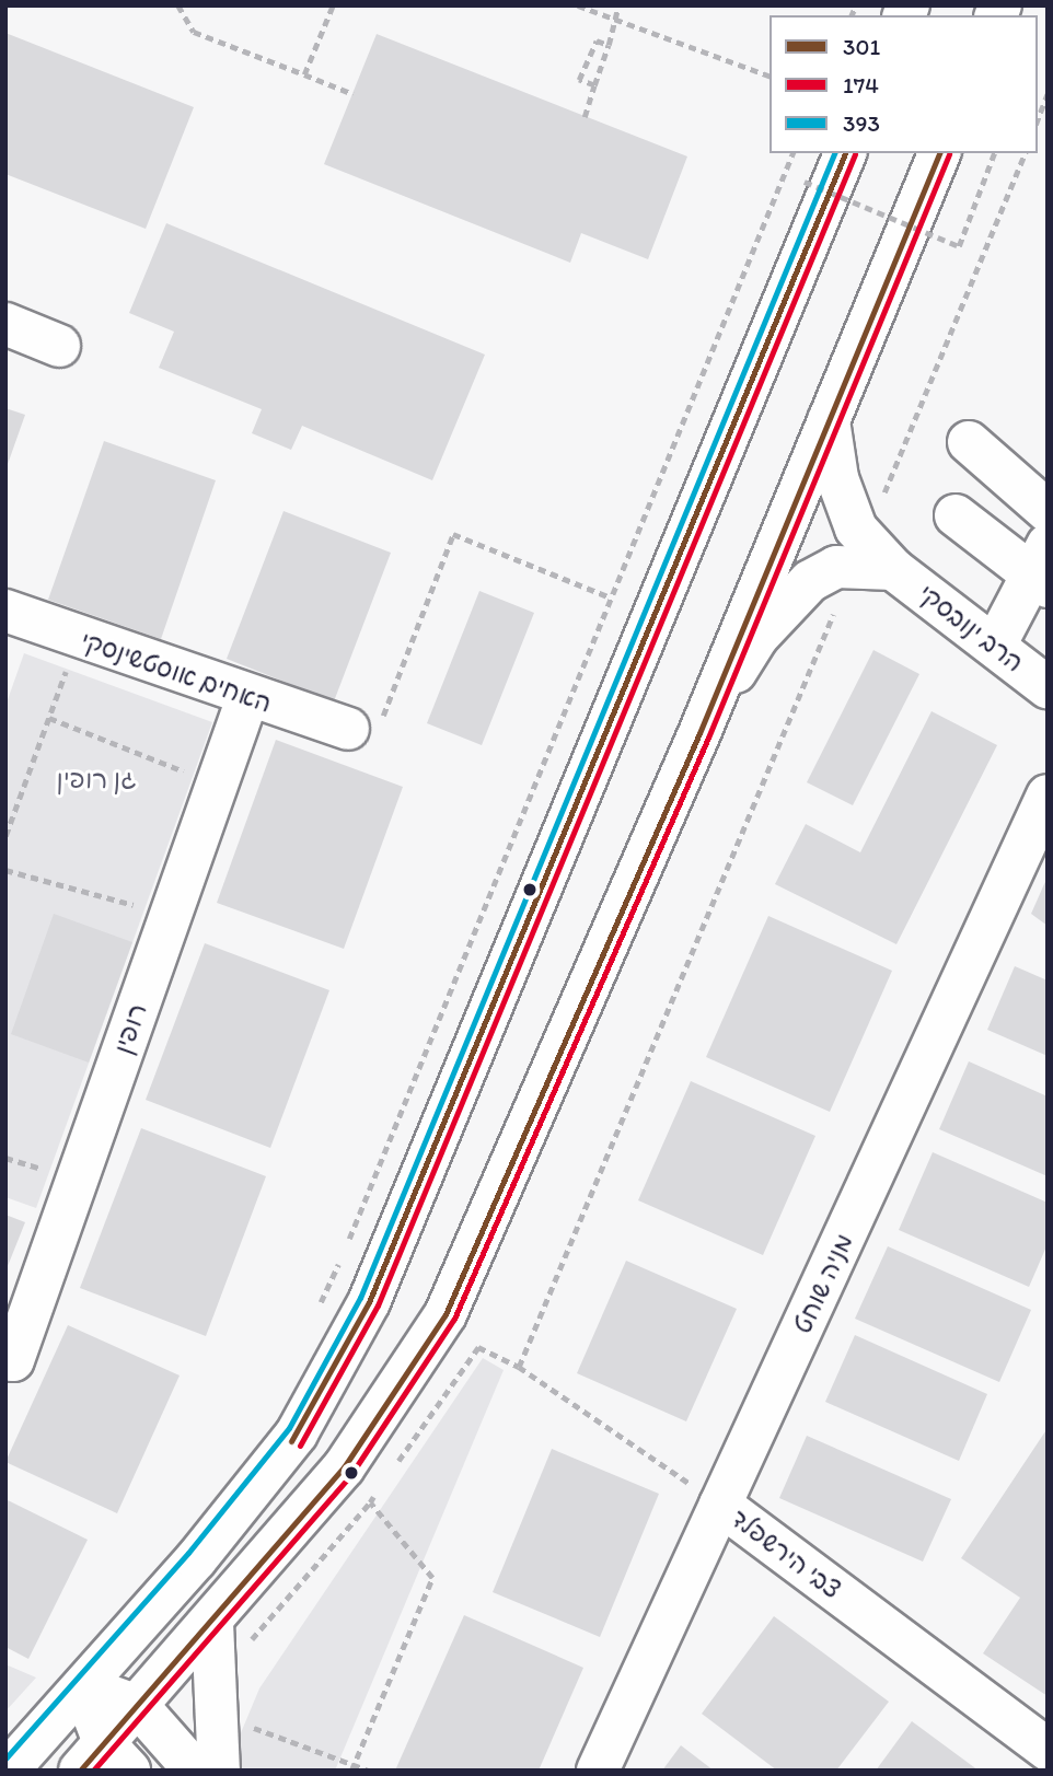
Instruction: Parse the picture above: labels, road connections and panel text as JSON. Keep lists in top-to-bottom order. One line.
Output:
{"streets":{"main road":["הרב ינובסקי","האחים אוסטשינסקי","רופין","מניה שוחט","צבי הירשפלד"]},"crossings":[["האחים אוסטשינסקי","רופין"],["מניה שוחט","צבי הירשפלד"]],"parks":["גן רופין"],"lines":["transit line 301","transit line 393","transit line 174"],"legend":["301","174","393"]}
